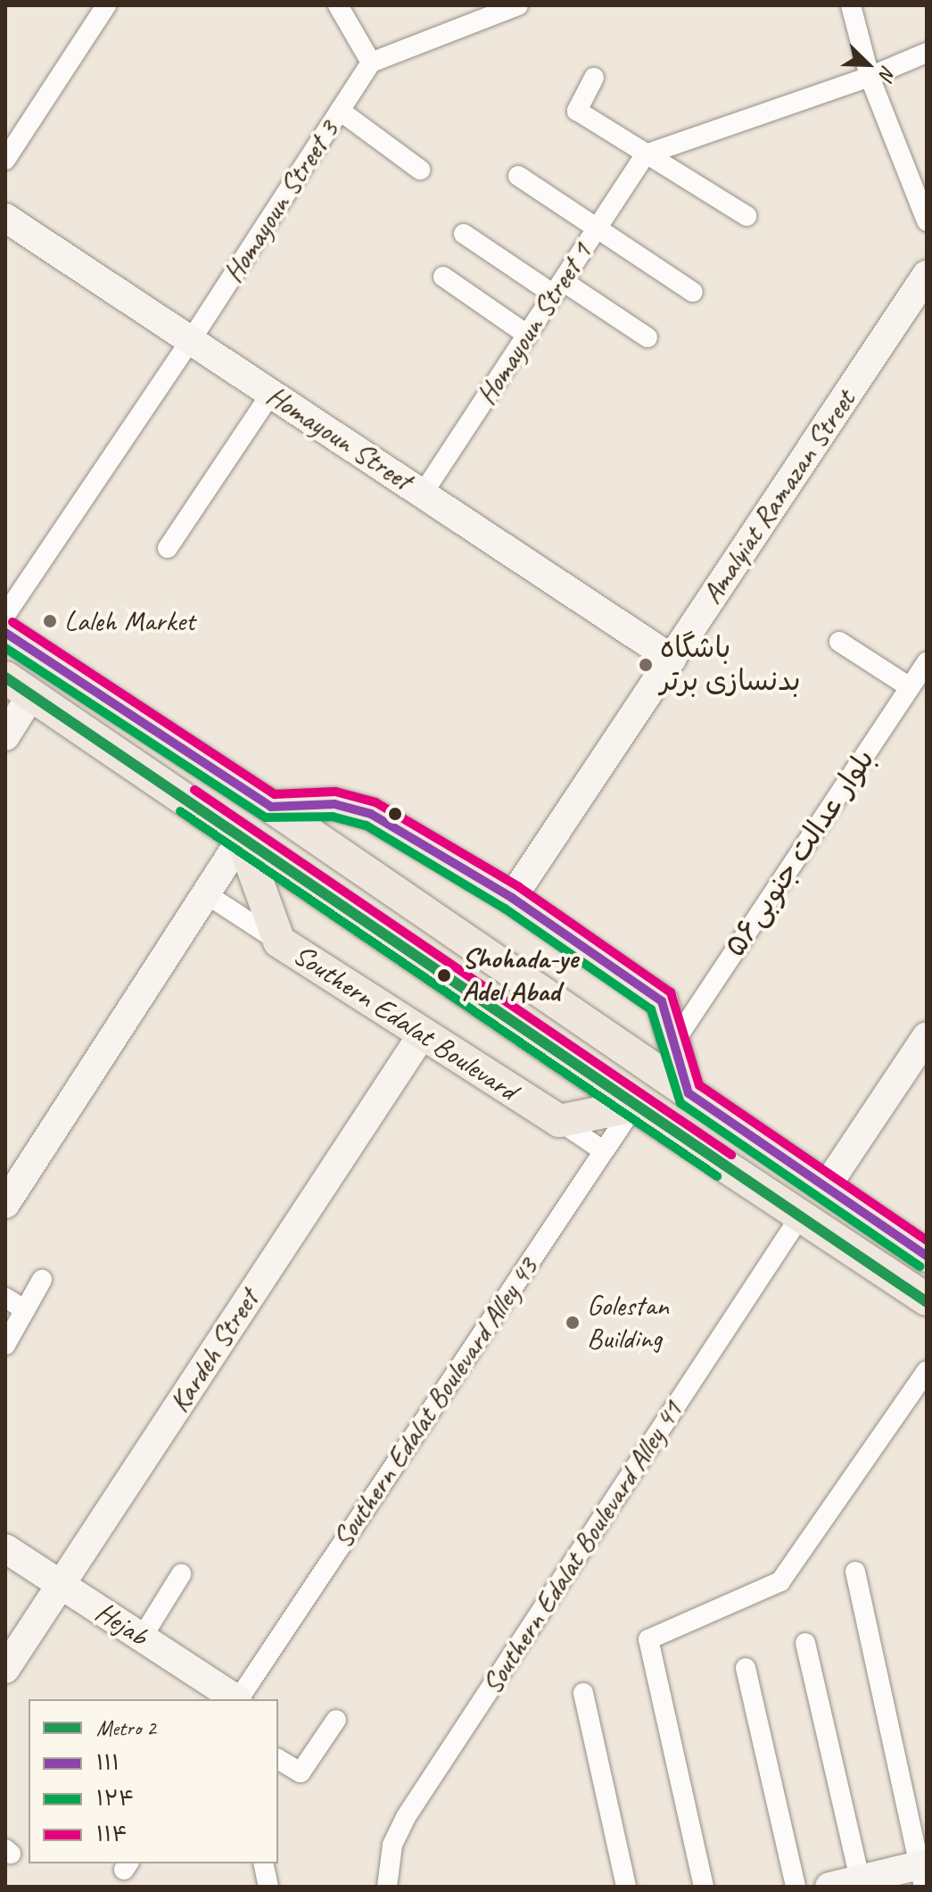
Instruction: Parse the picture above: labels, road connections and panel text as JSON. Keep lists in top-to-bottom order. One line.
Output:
{"streets":{"main road":["Southern Edalat Boulevard"],"street":["Homayoun Street 3","Homayoun Street 1","Homayoun Street","Amalyiat Ramazan Street","بلوار عدالت جنوبی۵۶","Kardeh Street","Southern Edalat Boulevard Alley 43","Southern Edalat Boulevard Alley 41","Hejab"]},"crossings":[["Homayoun Street 3","Homayoun Street"],["Homayoun Street 1","Homayoun Street"],["Homayoun Street","Amalyiat Ramazan Street"],["Southern Edalat Boulevard","Kardeh Street"],["Southern Edalat Boulevard","Southern Edalat Boulevard Alley 43"],["Southern Edalat Boulevard","Southern Edalat Boulevard Alley 41"],["Kardeh Street","Hejab"]],"places":["Laleh Market","باشگاه بدنسازی برتر","Shohada-ye Adel Abad","Golestan Building"],"lines":["transit line ۱۱۴","transit line ۱۱۱","transit line ۱۲۴","metro line 2"],"legend":["Metro 2","۱۱۱","۱۲۴","۱۱۴"],"north":"bottom right"}
